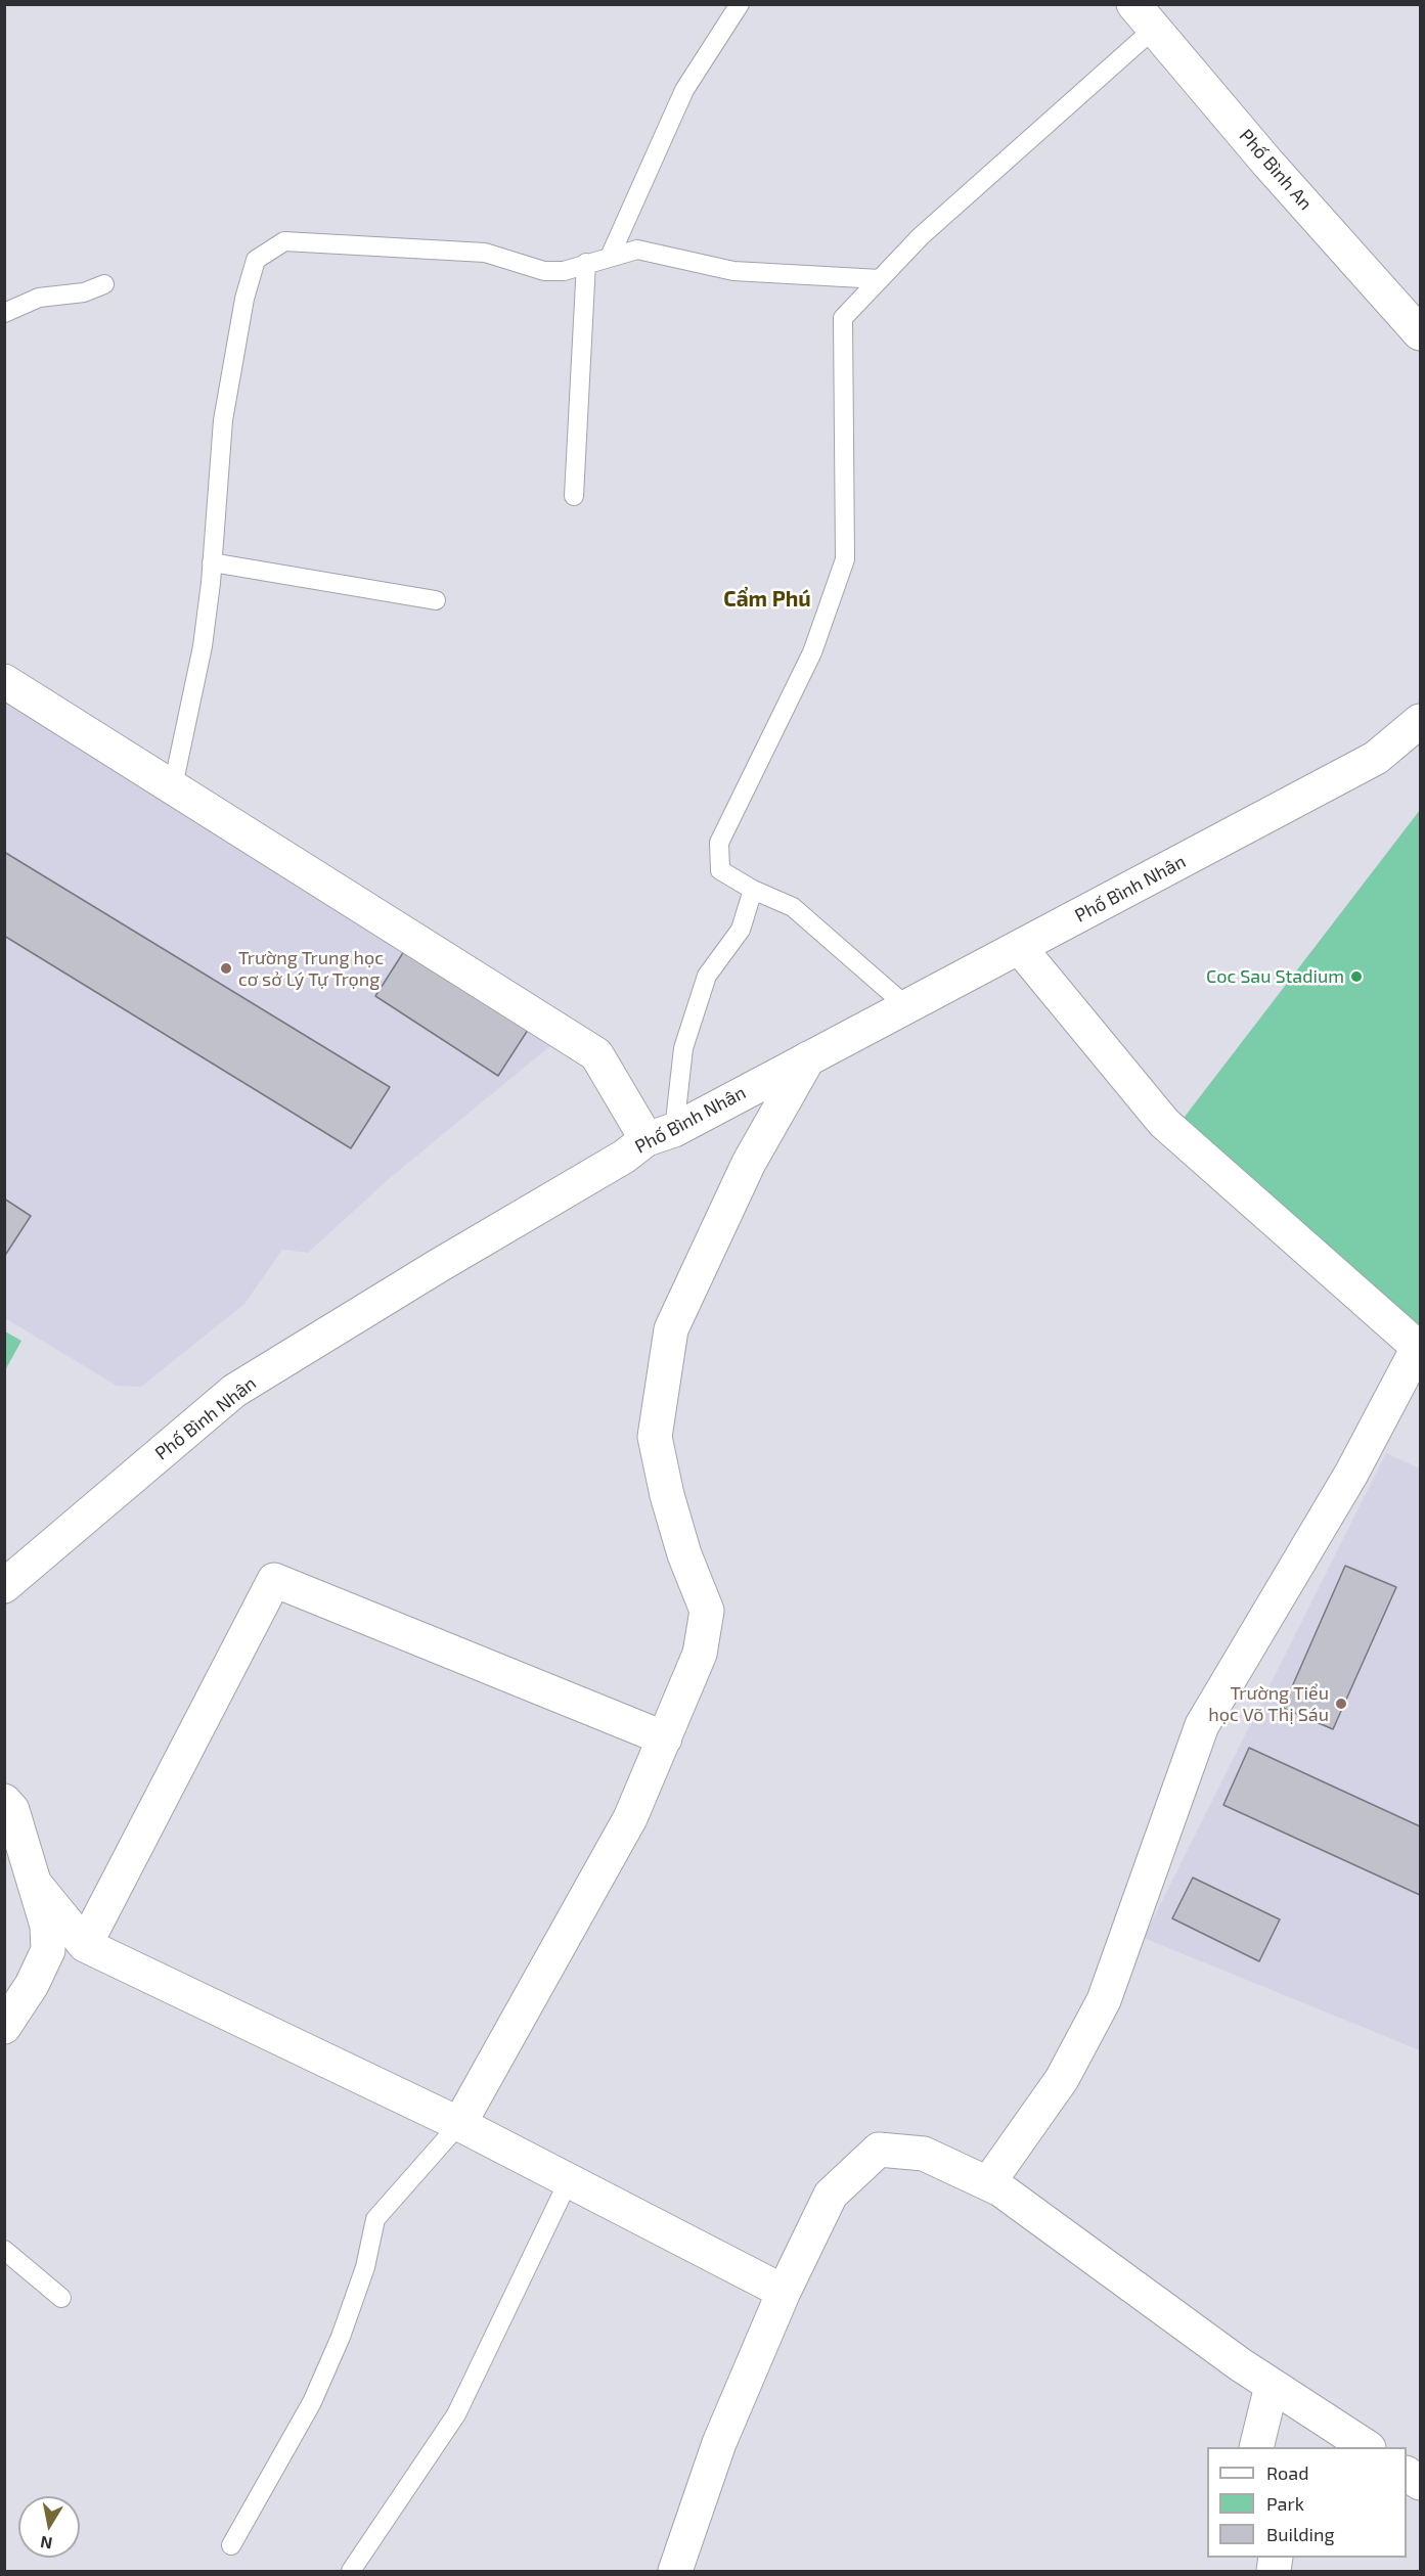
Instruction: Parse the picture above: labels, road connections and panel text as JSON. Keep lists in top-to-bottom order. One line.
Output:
{"streets":{"street":["Phố Bình An","Phố Bình Nhân"]},"districts":["Cẩm Phú"],"places":["Trường Trung học cơ sở Lý Tự Trọng","Coc Sau Stadium","Trường Tiểu học Võ Thị Sáu"],"legend":["Road","Park","Building"],"north":"bottom"}
